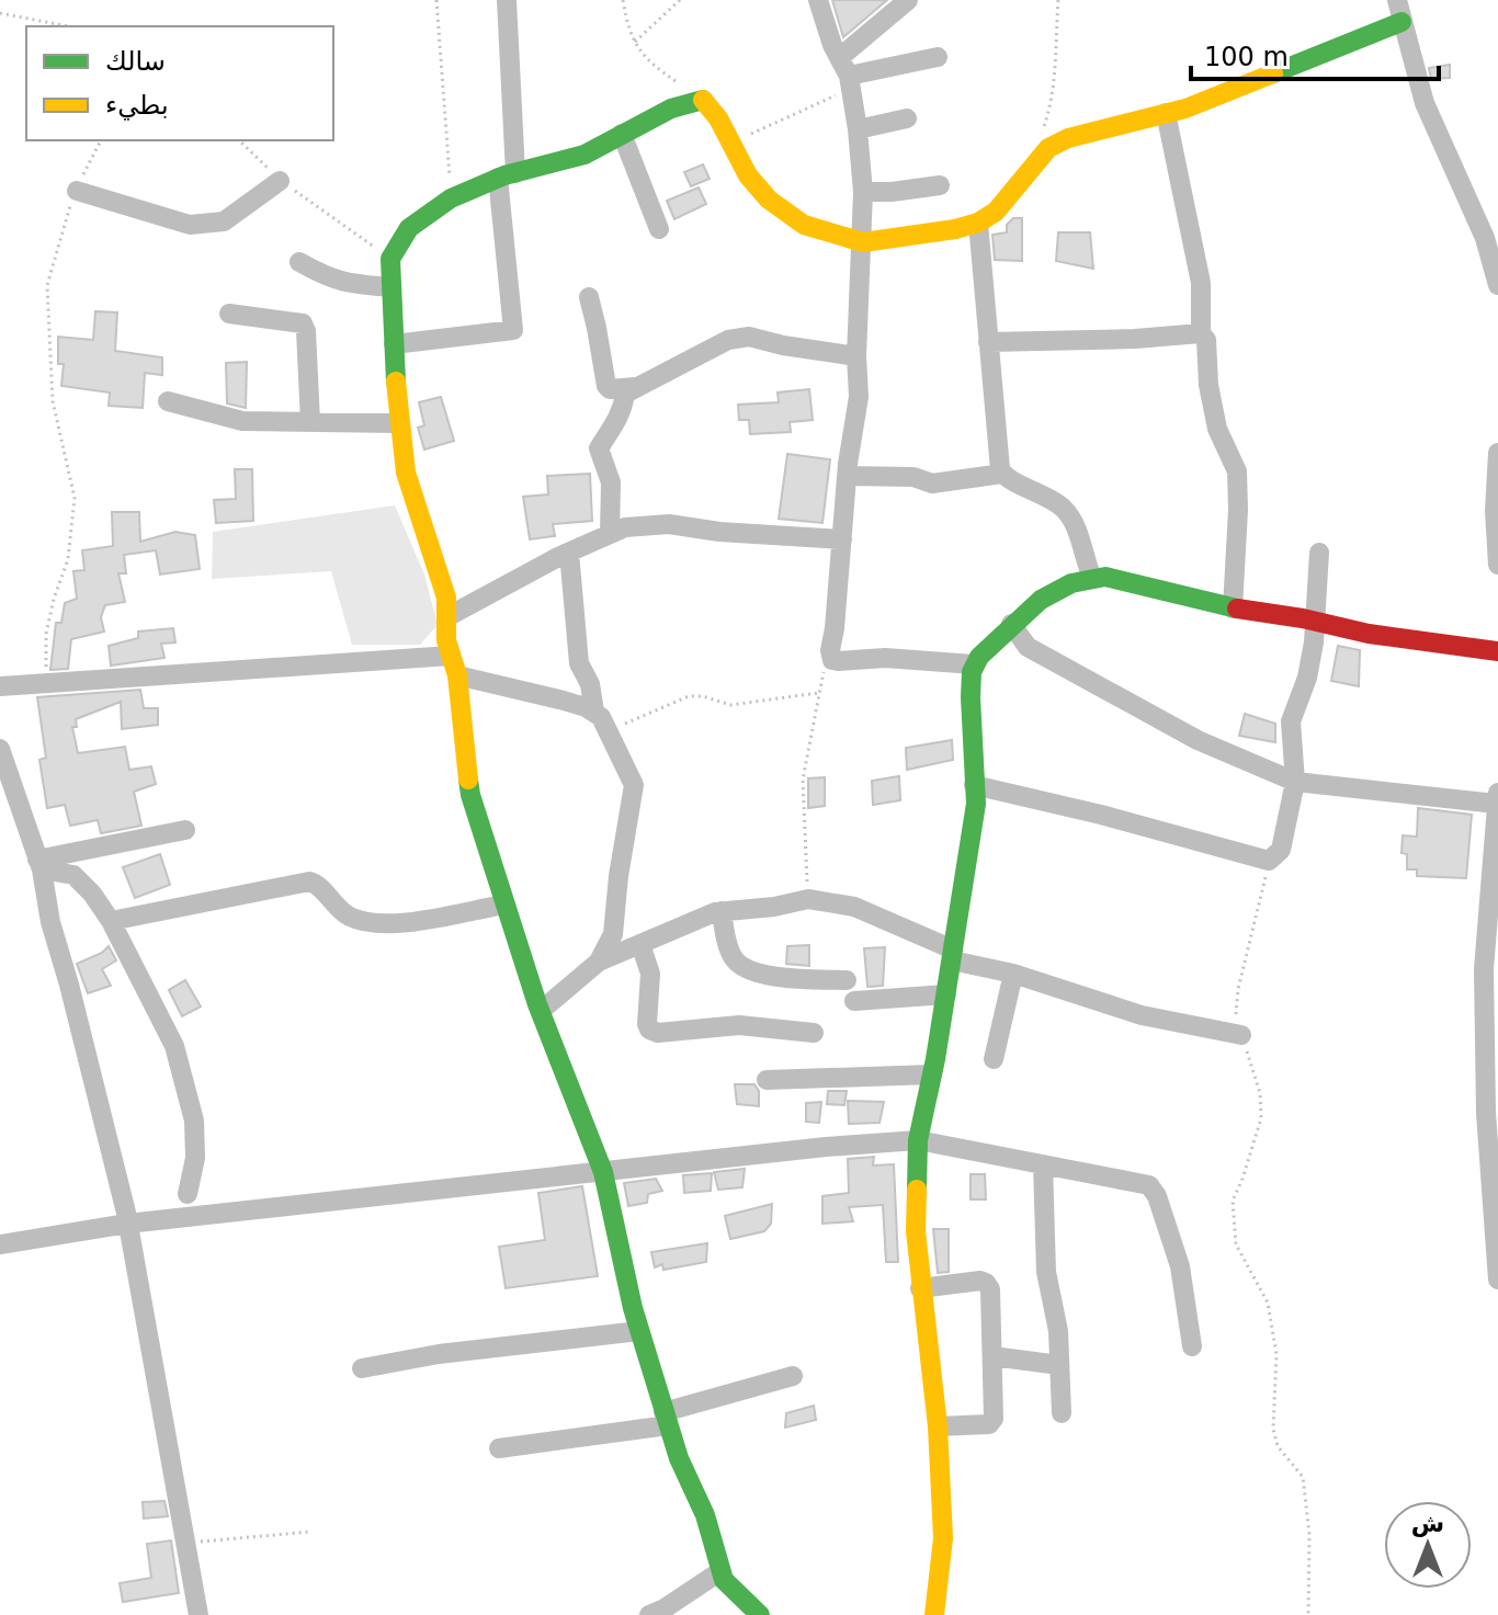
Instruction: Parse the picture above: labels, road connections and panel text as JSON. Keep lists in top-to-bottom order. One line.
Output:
{"legend":["سالك","بطيء"],"scale_bar":"100 m","north":"top"}
